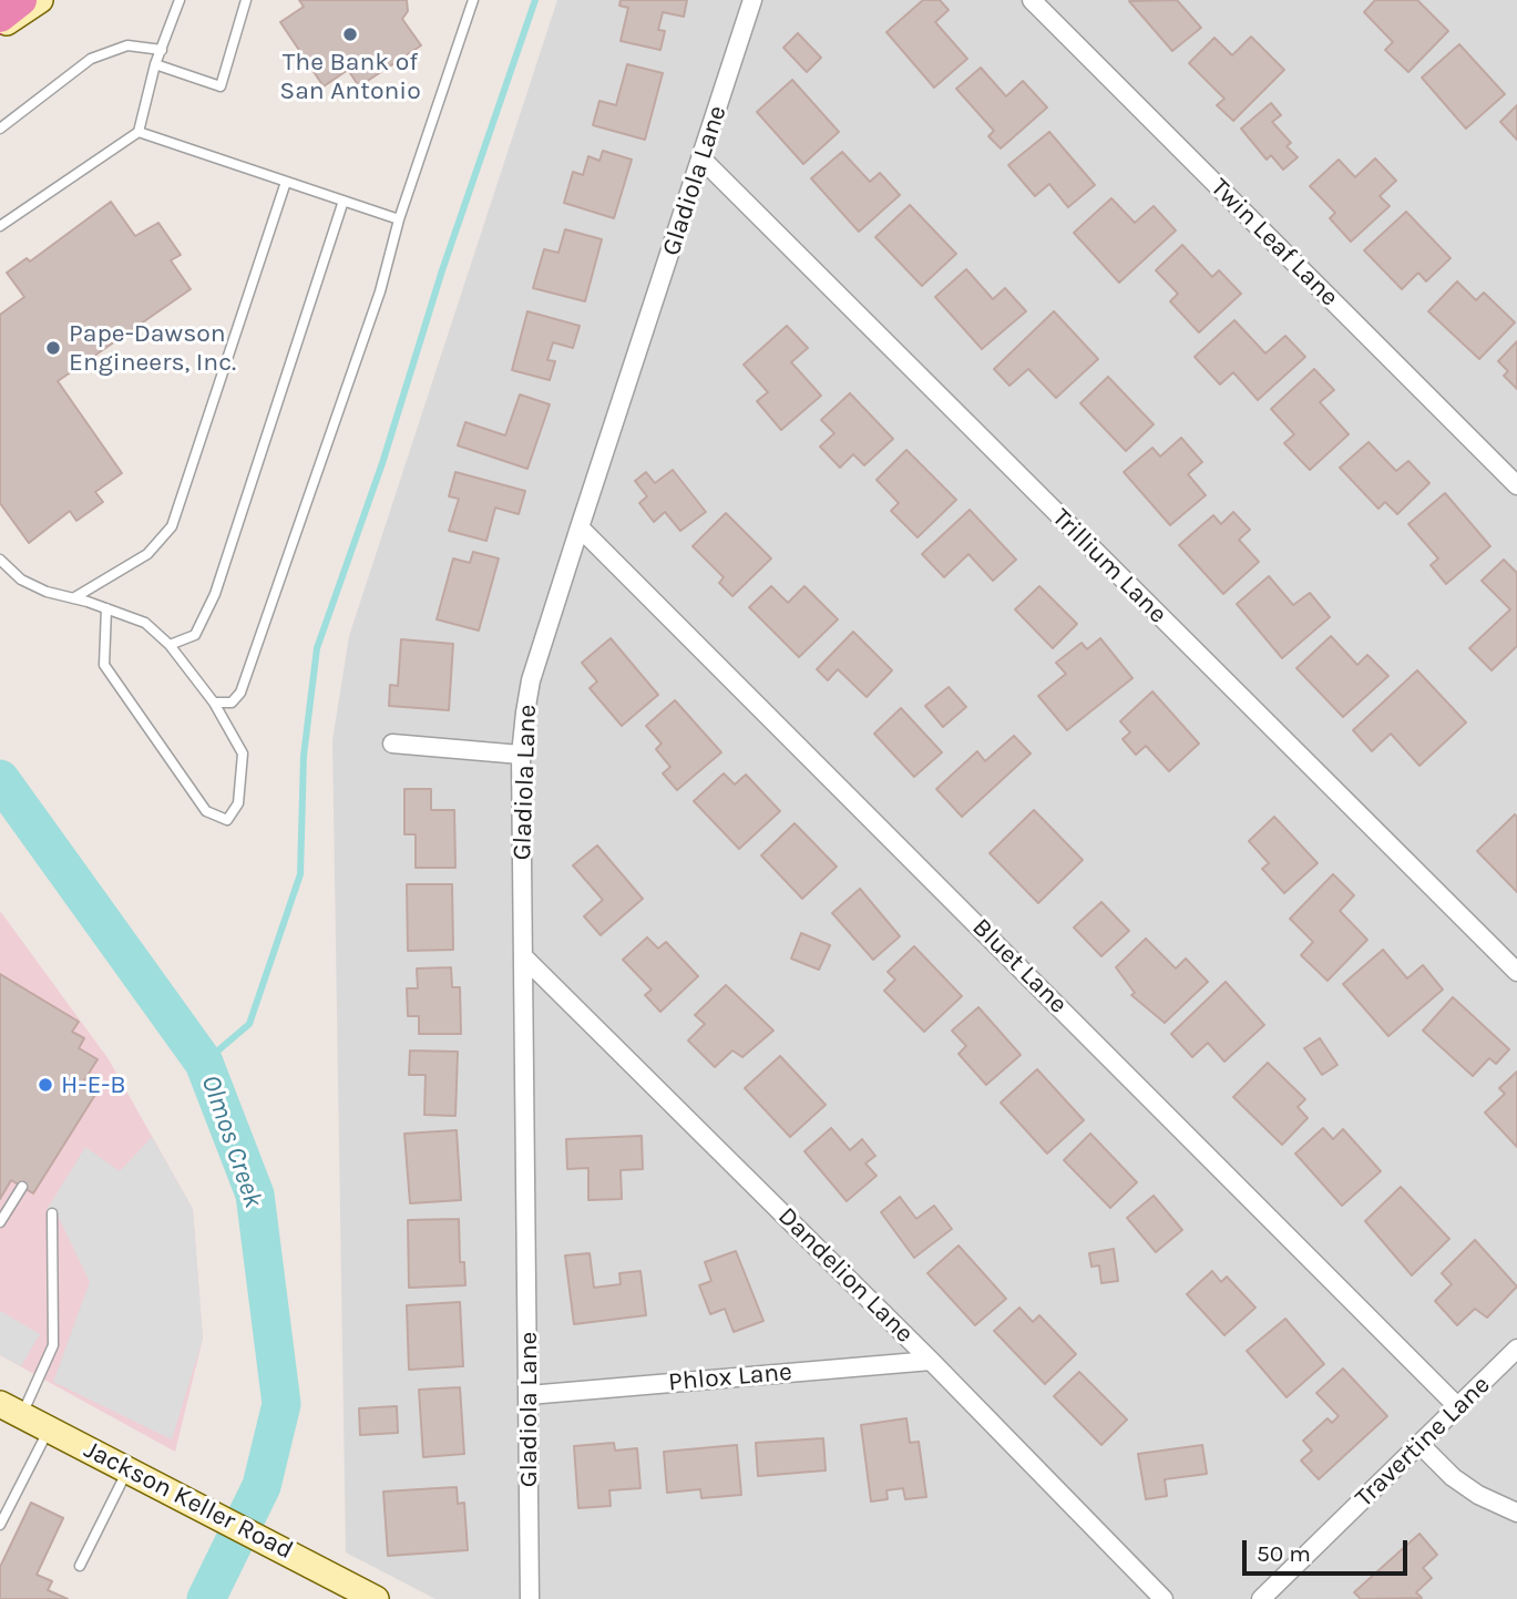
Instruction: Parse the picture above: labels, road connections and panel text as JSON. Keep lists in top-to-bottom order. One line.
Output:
{"streets":{"main road":["Jackson Keller Road"],"street":["Gladiola Lane","Twin Leaf Lane","Trillium Lane","Bluet Lane","Dandelion Lane","Phlox Lane","Travertine Lane"]},"crossings":[["Gladiola Lane","Trillium Lane"],["Gladiola Lane","Bluet Lane"],["Gladiola Lane","Dandelion Lane"],["Gladiola Lane","Phlox Lane"],["Bluet Lane","Travertine Lane"],["Dandelion Lane","Phlox Lane"]],"water":["Olmos Creek"],"places":["The Bank of San Antonio","Pape-Dawson Engineers, Inc.","H-E-B"],"scale_bar":"50 m"}
